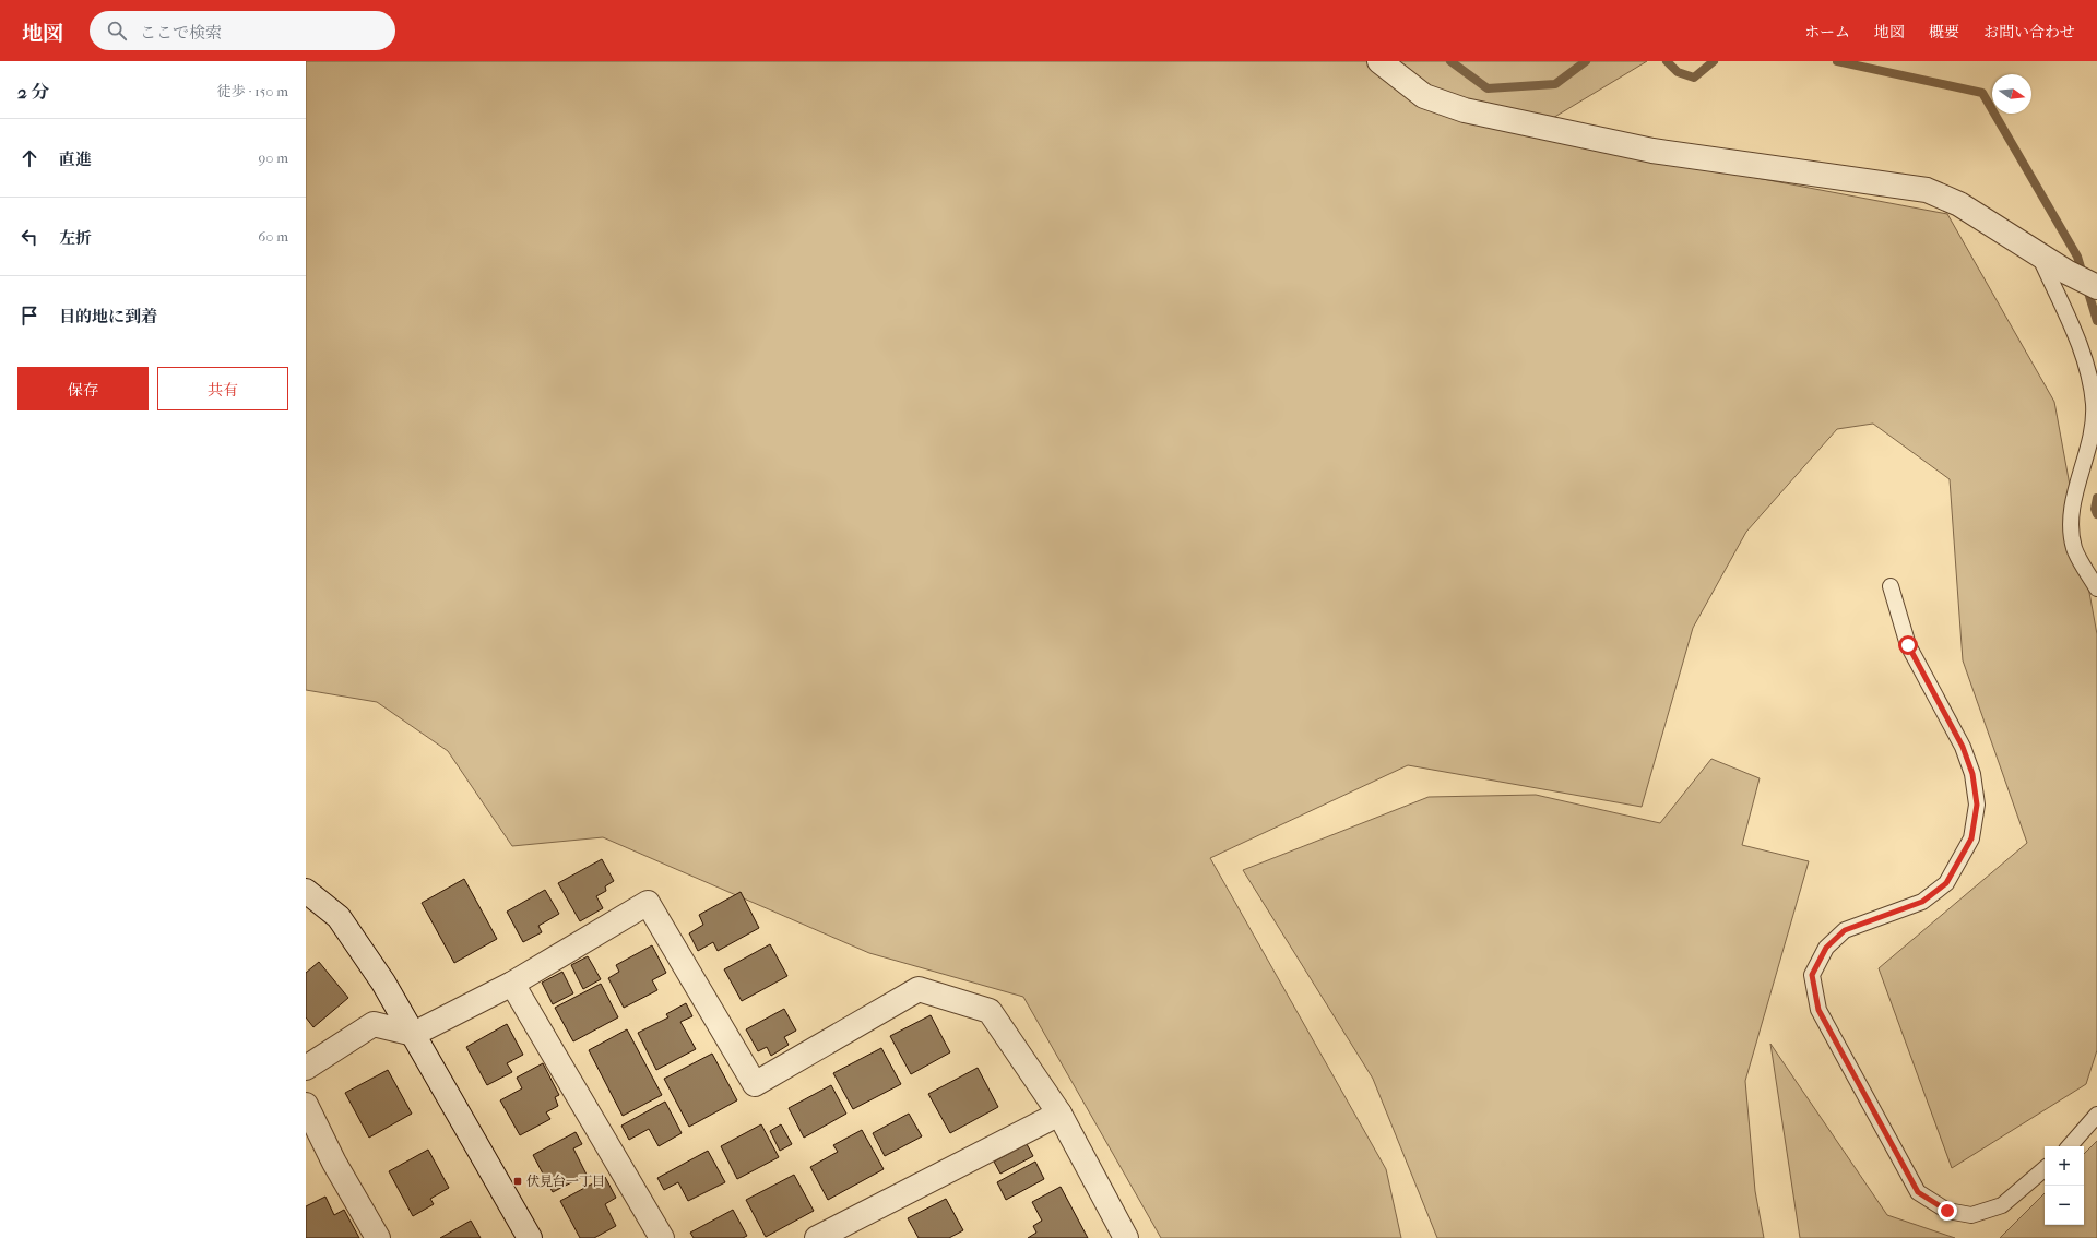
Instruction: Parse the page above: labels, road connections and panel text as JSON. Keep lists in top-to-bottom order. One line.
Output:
{"places":{"transit":["伏見台一丁目"]},"north":"right","page":{"header":"地図","search":"ここで検索","nav":["ホーム","地図","概要","お問い合わせ"],"heading":["2 分","徒歩 · 150 m"],"list":[["直進","90 m"],["左折","60 m"],"目的地に到着"],"buttons":["保存","共有"],"map_buttons":["+","−"]}}
